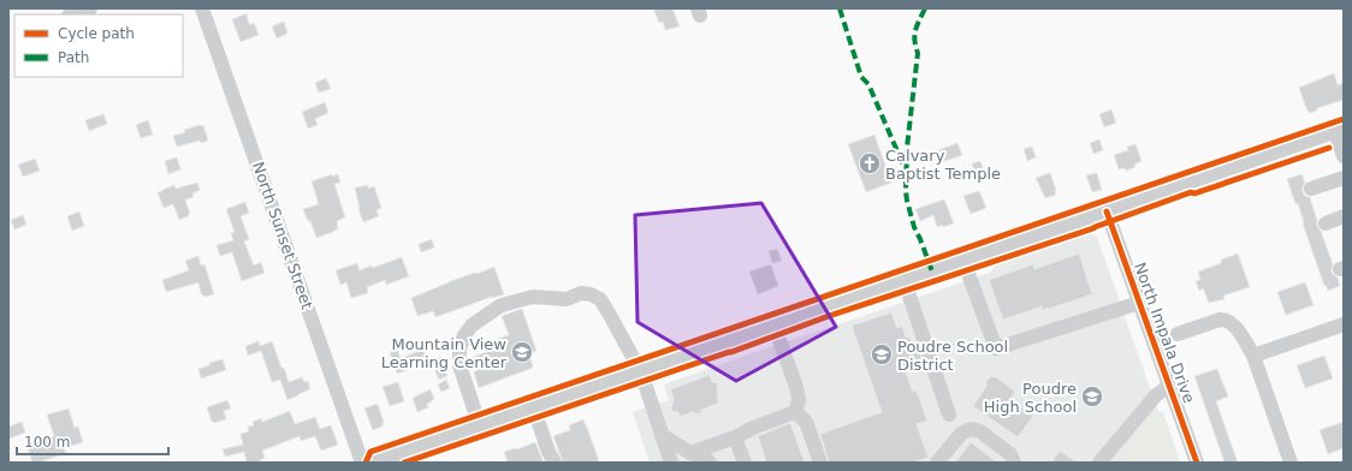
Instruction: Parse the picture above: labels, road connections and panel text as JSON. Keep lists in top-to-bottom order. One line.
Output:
{"streets":{"street":["North Sunset Street","North Impala Drive"]},"places":{"church":["Calvary Baptist Temple"],"school or university":["Mountain View Learning Center","Poudre School District","Poudre High School"]},"legend":["Cycle path","Path"],"scale_bar":"100 m"}
